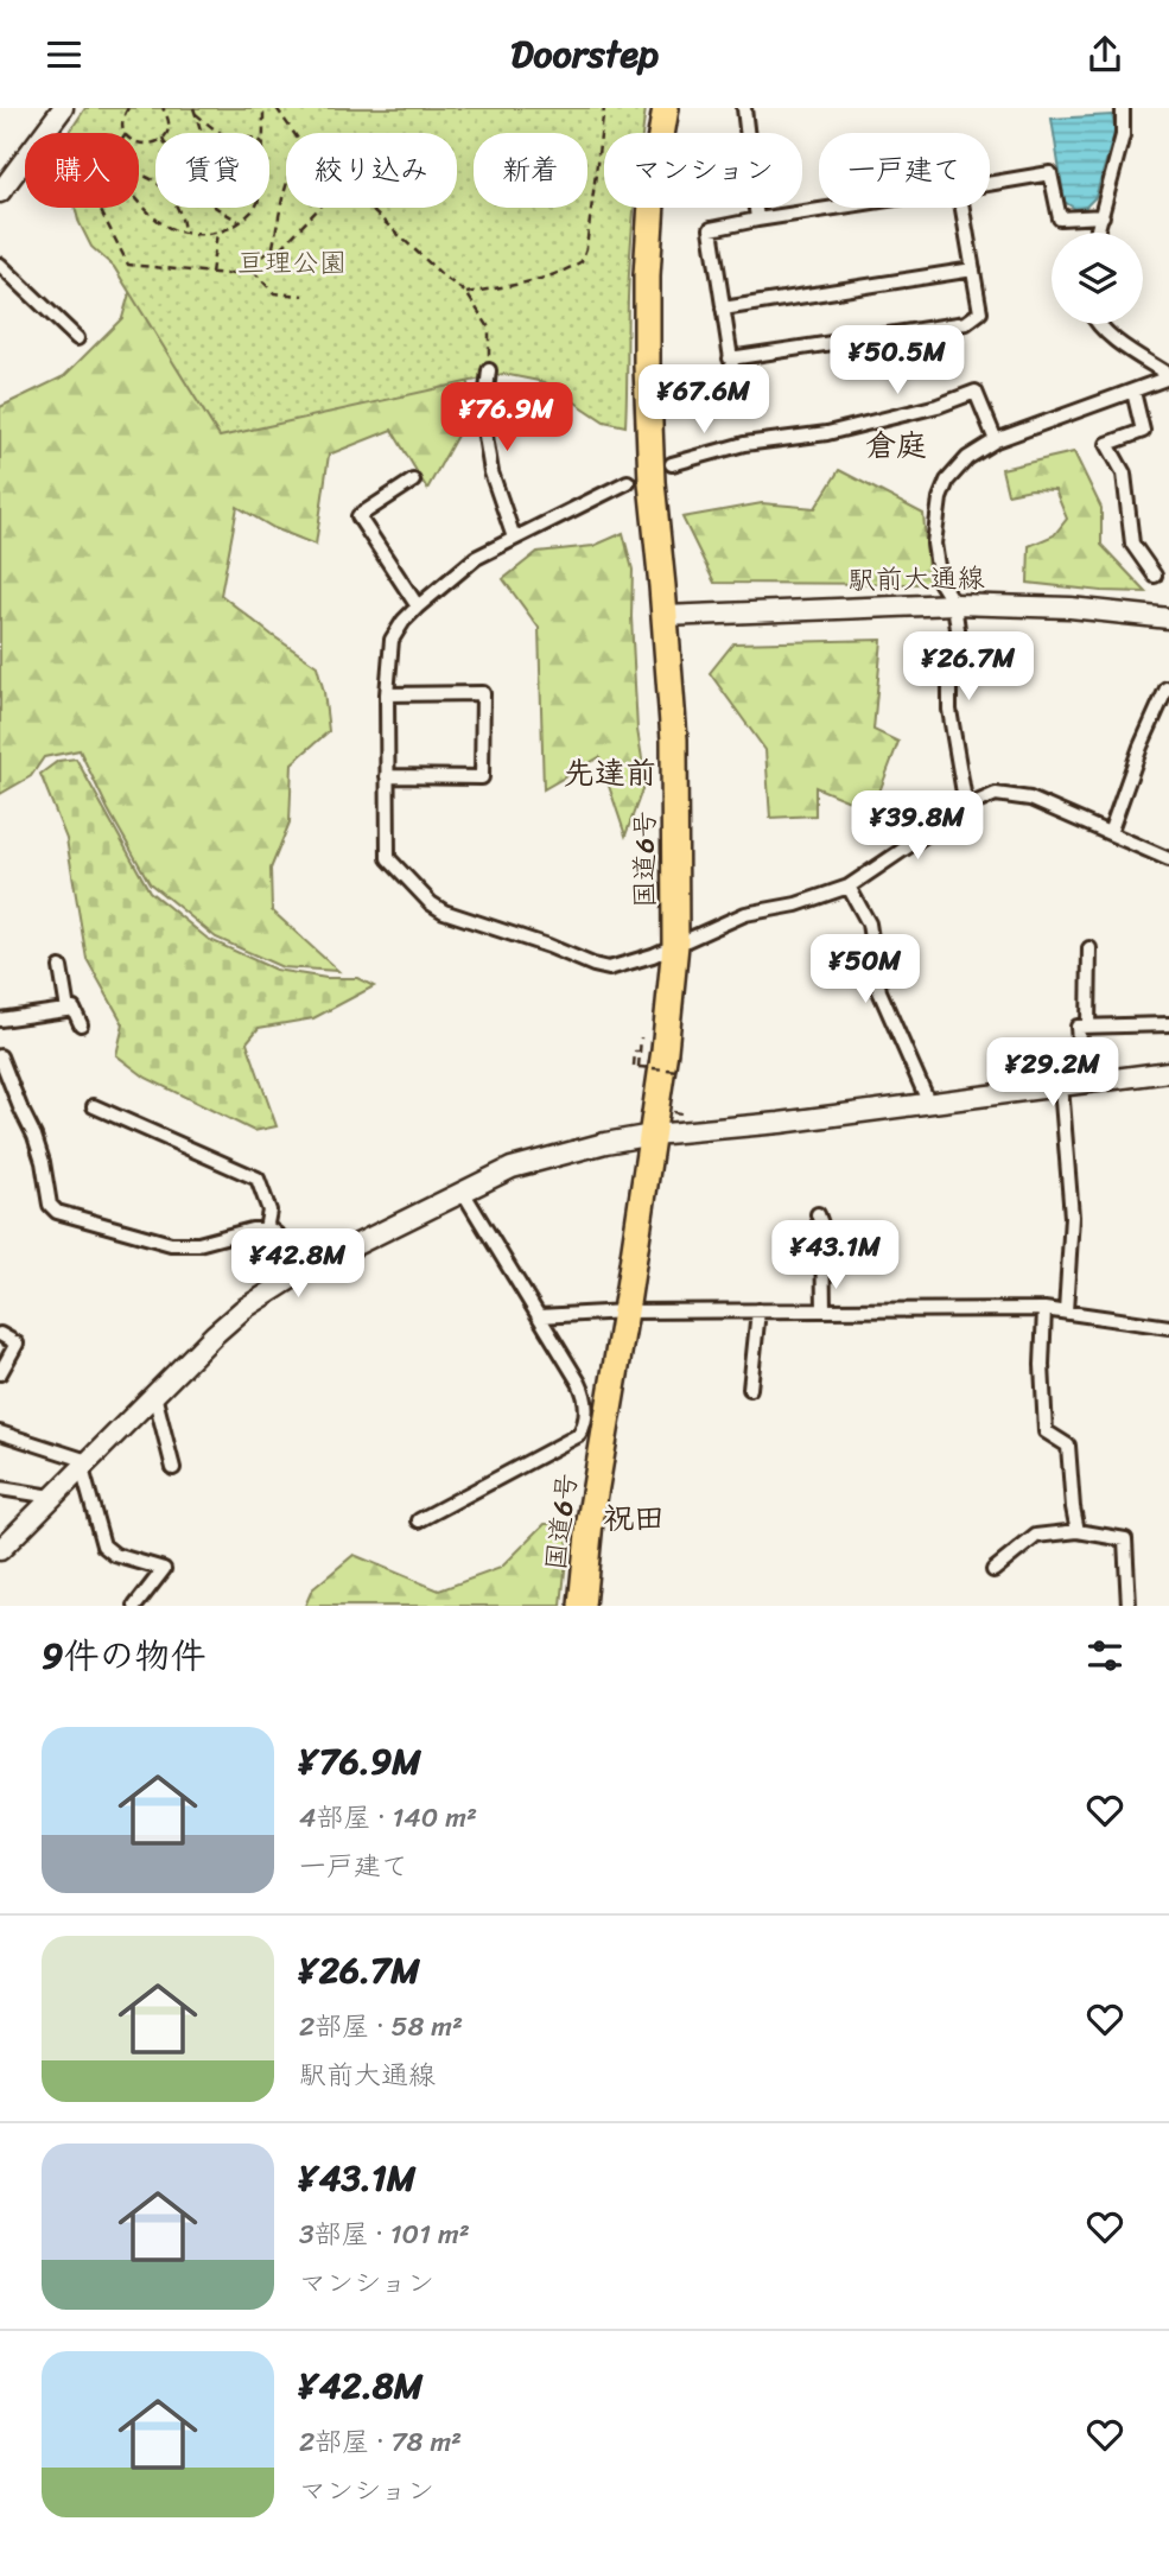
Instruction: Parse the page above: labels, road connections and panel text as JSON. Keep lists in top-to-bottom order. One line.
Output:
{"streets":{"highway":["国道6号"],"street":["駅前大通線"]},"crossings":[["駅前大通線","国道6号"]],"districts":["倉庭","先達前","祝田"],"parks":["亘理公園"],"page":{"header":"Doorstep","chip":["購入","賃貸","絞り込み","新着","マンション","一戸建て"],"price":["¥50.5M","¥67.6M","¥76.9M","¥26.7M","¥39.8M","¥50M","¥29.2M","¥43.1M","¥42.8M"],"heading":"9件の物件","list":[{"name":"¥76.9M","note":"4部屋 · 140 m² · 一戸建て"},{"name":"¥26.7M","note":"2部屋 · 58 m² · 駅前大通線"},{"name":"¥43.1M","note":"3部屋 · 101 m² · マンション"},{"name":"¥42.8M","note":"2部屋 · 78 m² · マンション"}]}}
